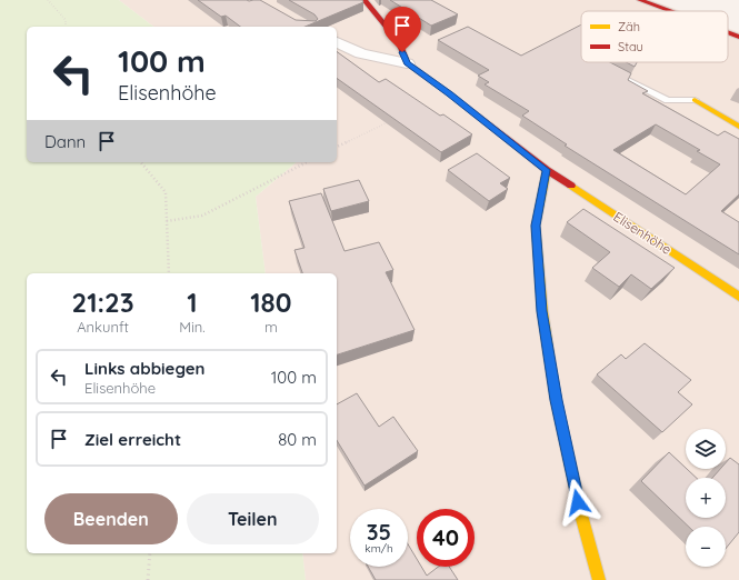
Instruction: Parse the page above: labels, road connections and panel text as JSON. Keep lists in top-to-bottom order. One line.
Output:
{"streets":{"street":["Elisenhöhe"]},"legend":["Zäh","Stau"],"page":{"turn":["100 m","Elisenhöhe"],"then":"Dann","eta":["21:23","Ankunft","1","Min.","180","m"],"list":[{"name":"Links abbiegen","note":"Elisenhöhe","value":"100 m"},{"name":"Ziel erreicht","value":"80 m"}],"map_buttons":["+","−"],"buttons":["Beenden","Teilen"],"speed":"35 km/h","limit":"40"}}
